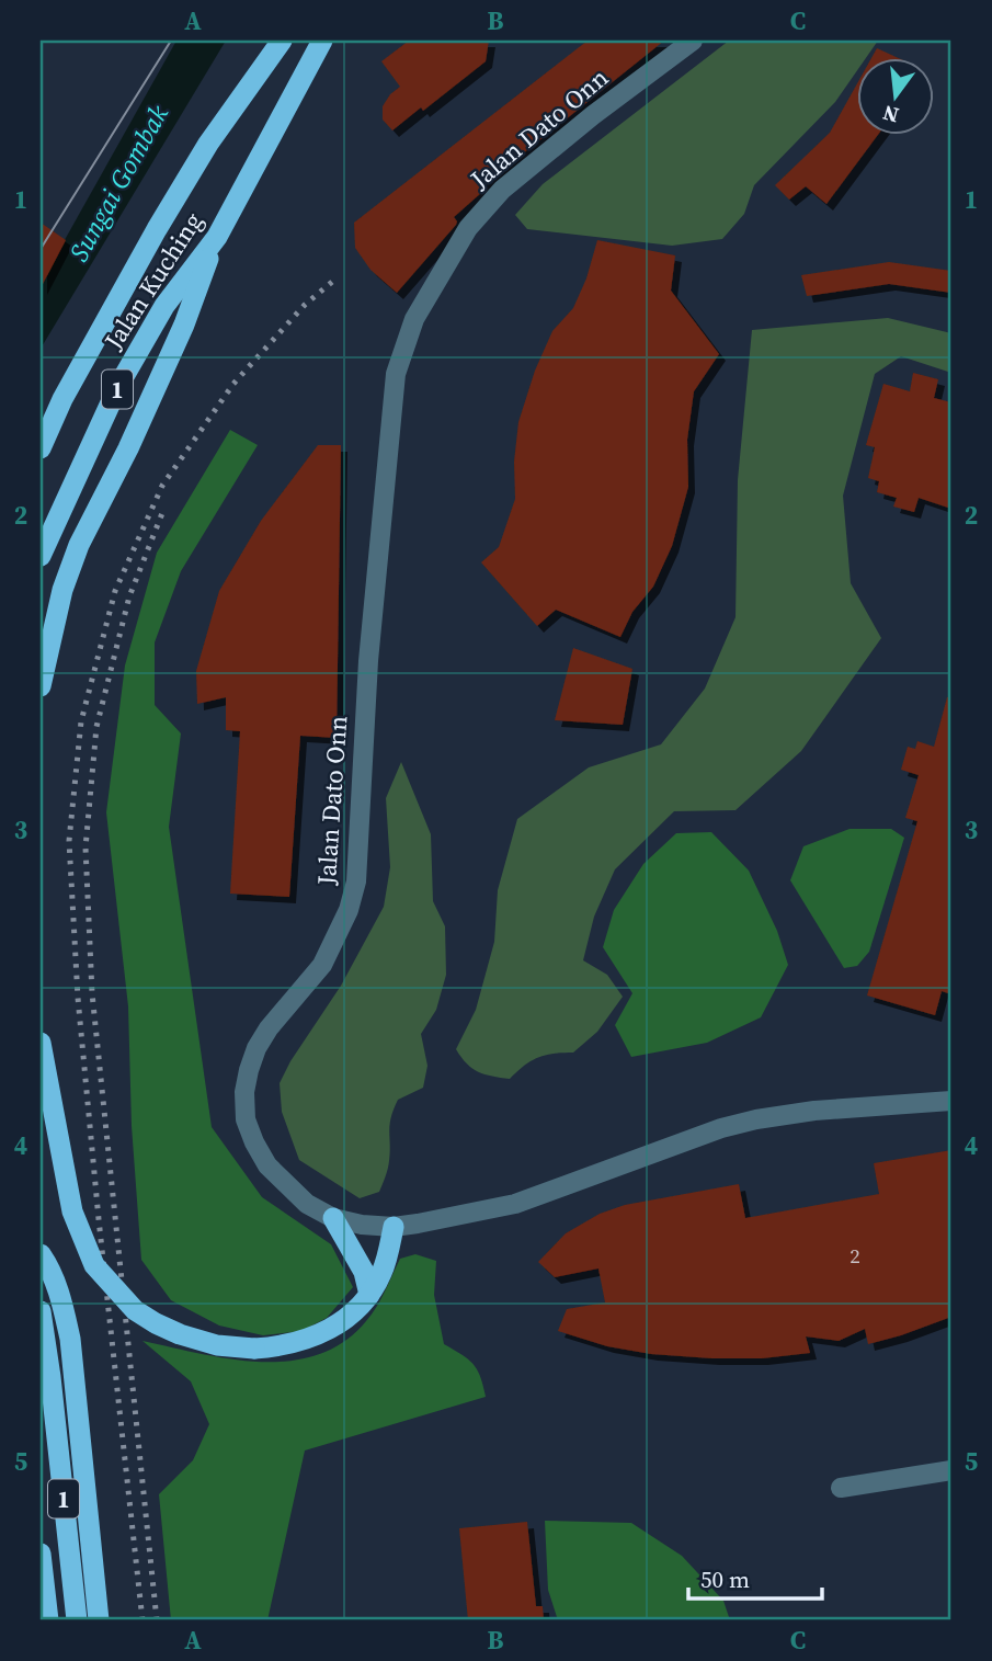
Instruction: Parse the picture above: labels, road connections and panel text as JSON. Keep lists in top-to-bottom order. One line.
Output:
{"streets":{"highway":["Jalan Kuching","1"],"street":["Jalan Dato Onn"]},"water":["Sungai Gombak"],"house_numbers":["2"],"scale_bar":"50 m","north":"bottom","grid":{"columns":["A","B","C"],"rows":["1","2","3","4","5"]}}
